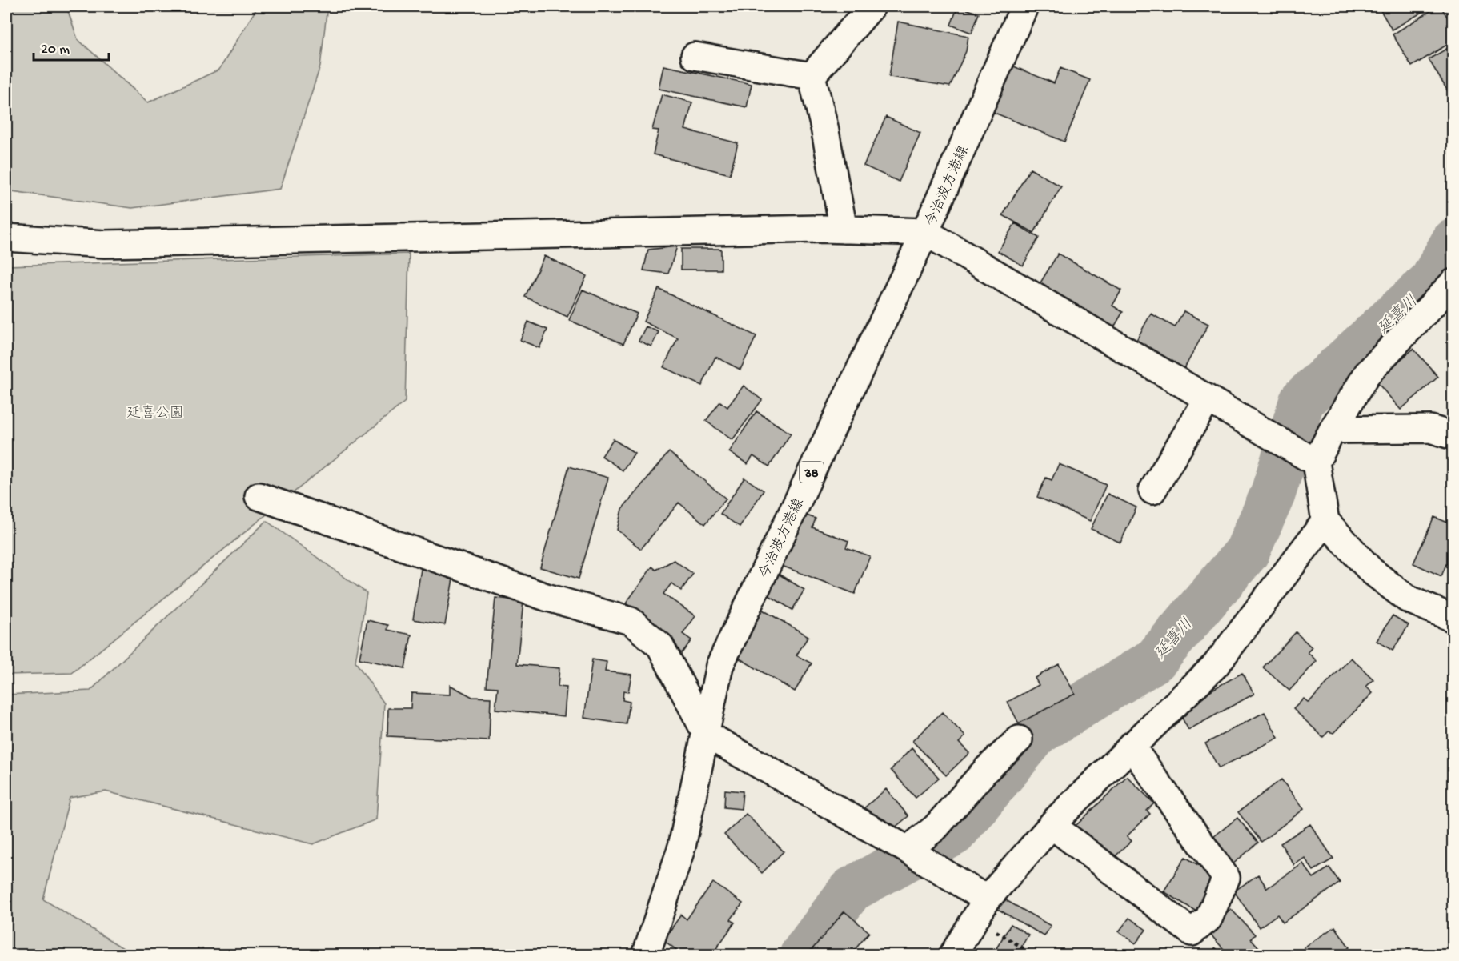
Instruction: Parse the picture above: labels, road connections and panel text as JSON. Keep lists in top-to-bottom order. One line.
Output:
{"streets":{"street":["今治波方港線","38"]},"water":["延喜川"],"parks":["延喜公園"],"scale_bar":"20 m"}
